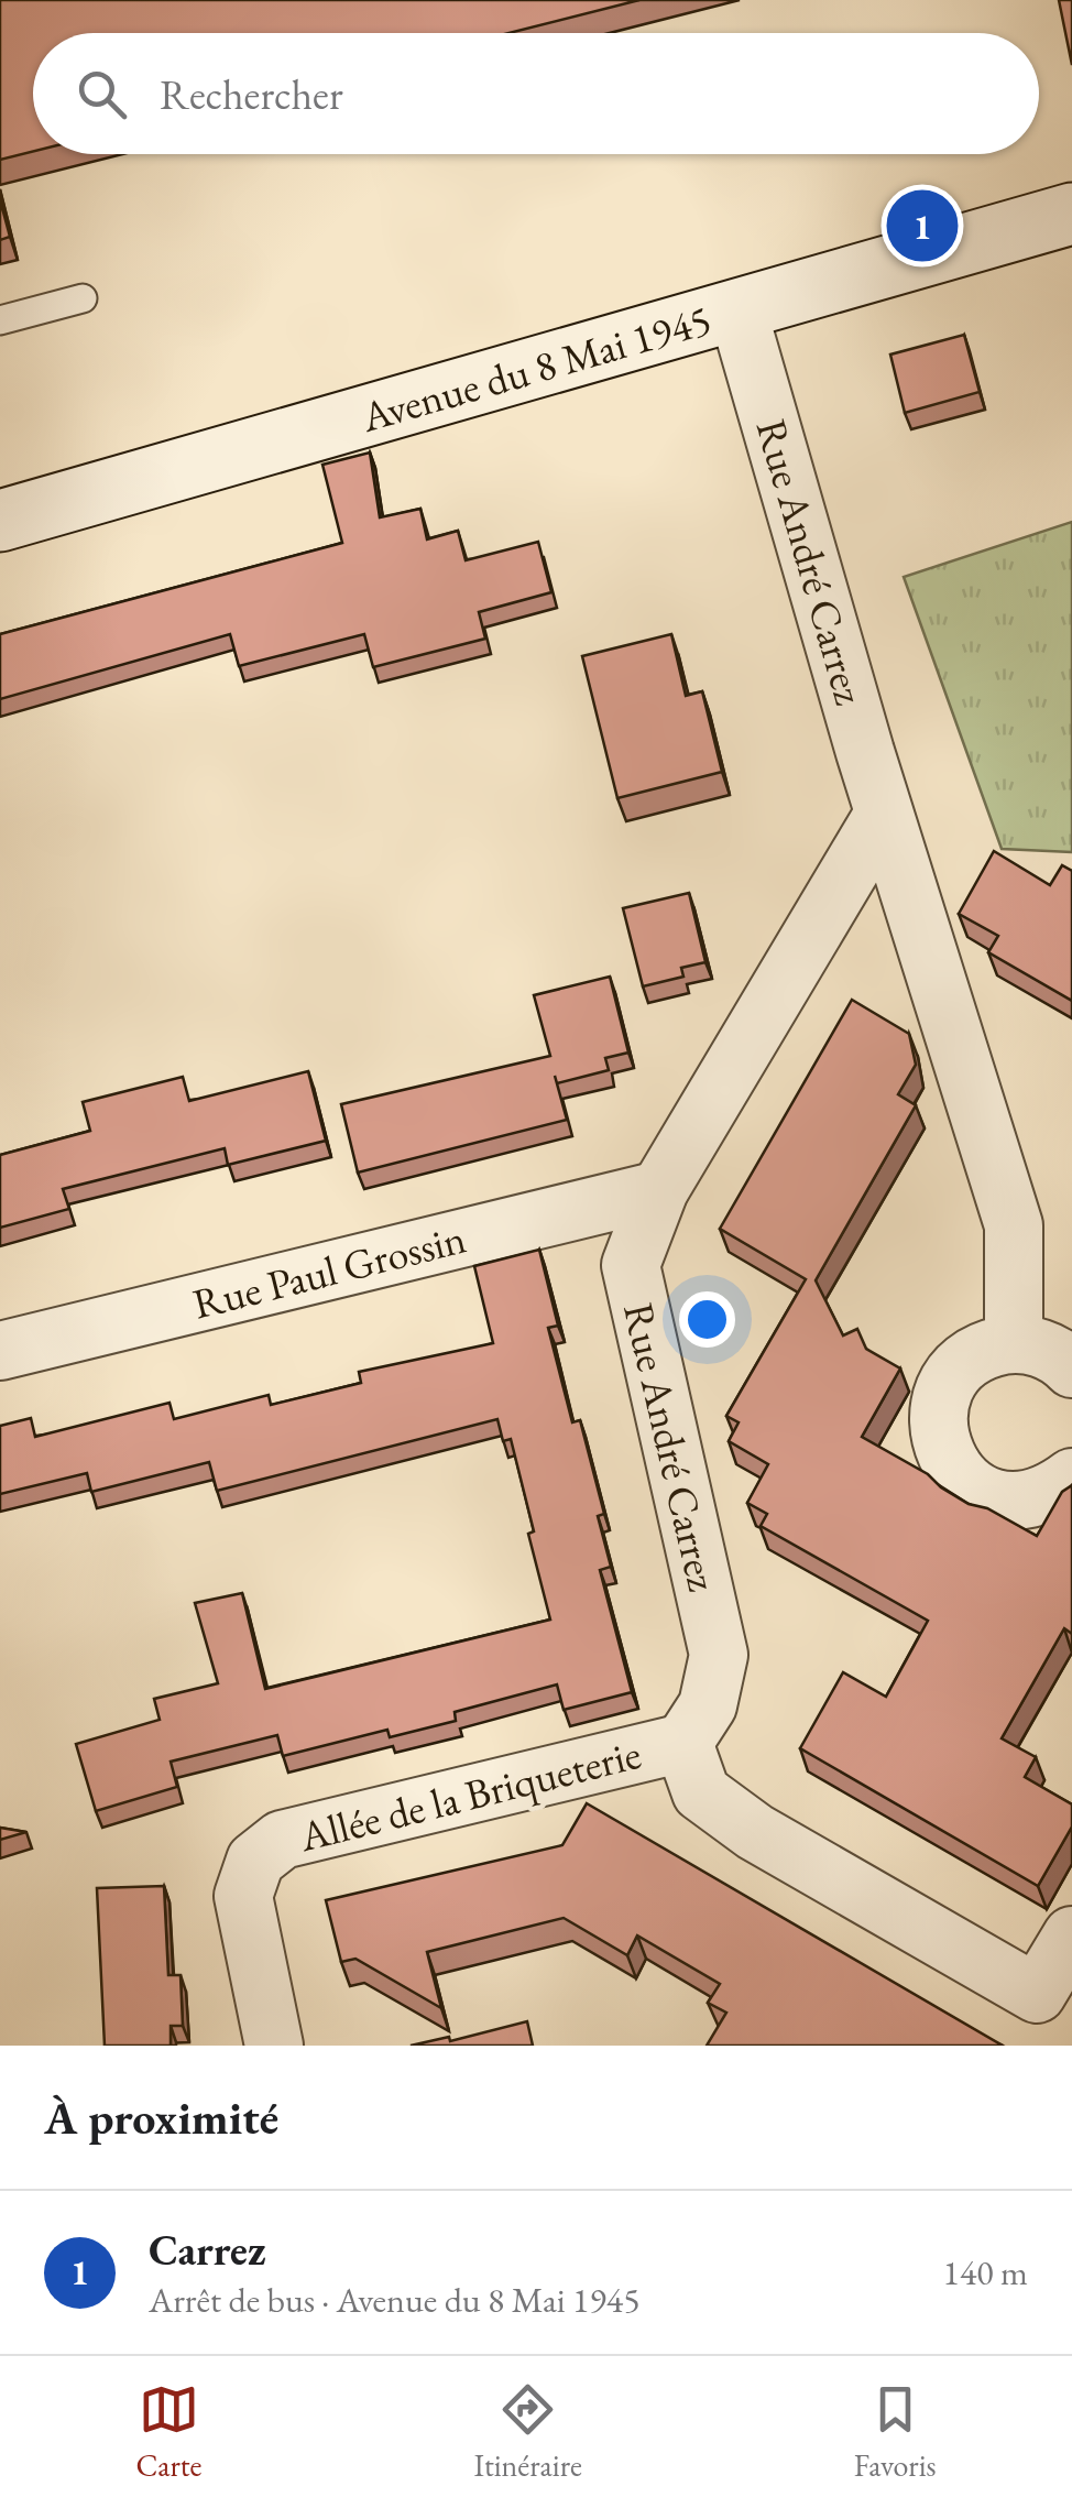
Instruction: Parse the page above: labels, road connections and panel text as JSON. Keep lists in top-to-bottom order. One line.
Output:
{"streets":{"street":["Avenue du 8 Mai 1945","Rue André Carrez","Rue Paul Grossin","Allée de la Briqueterie"]},"crossings":[["Avenue du 8 Mai 1945","Rue André Carrez"],["Rue André Carrez","Rue Paul Grossin"],["Rue André Carrez","Allée de la Briqueterie"]],"page":{"search":"Rechercher","pins":"1","heading":"À proximité","list":[{"mark":"1","name":"Carrez","note":"Arrêt de bus · Avenue du 8 Mai 1945","value":"140 m"}],"nav":["Carte","Itinéraire","Favoris"]}}
